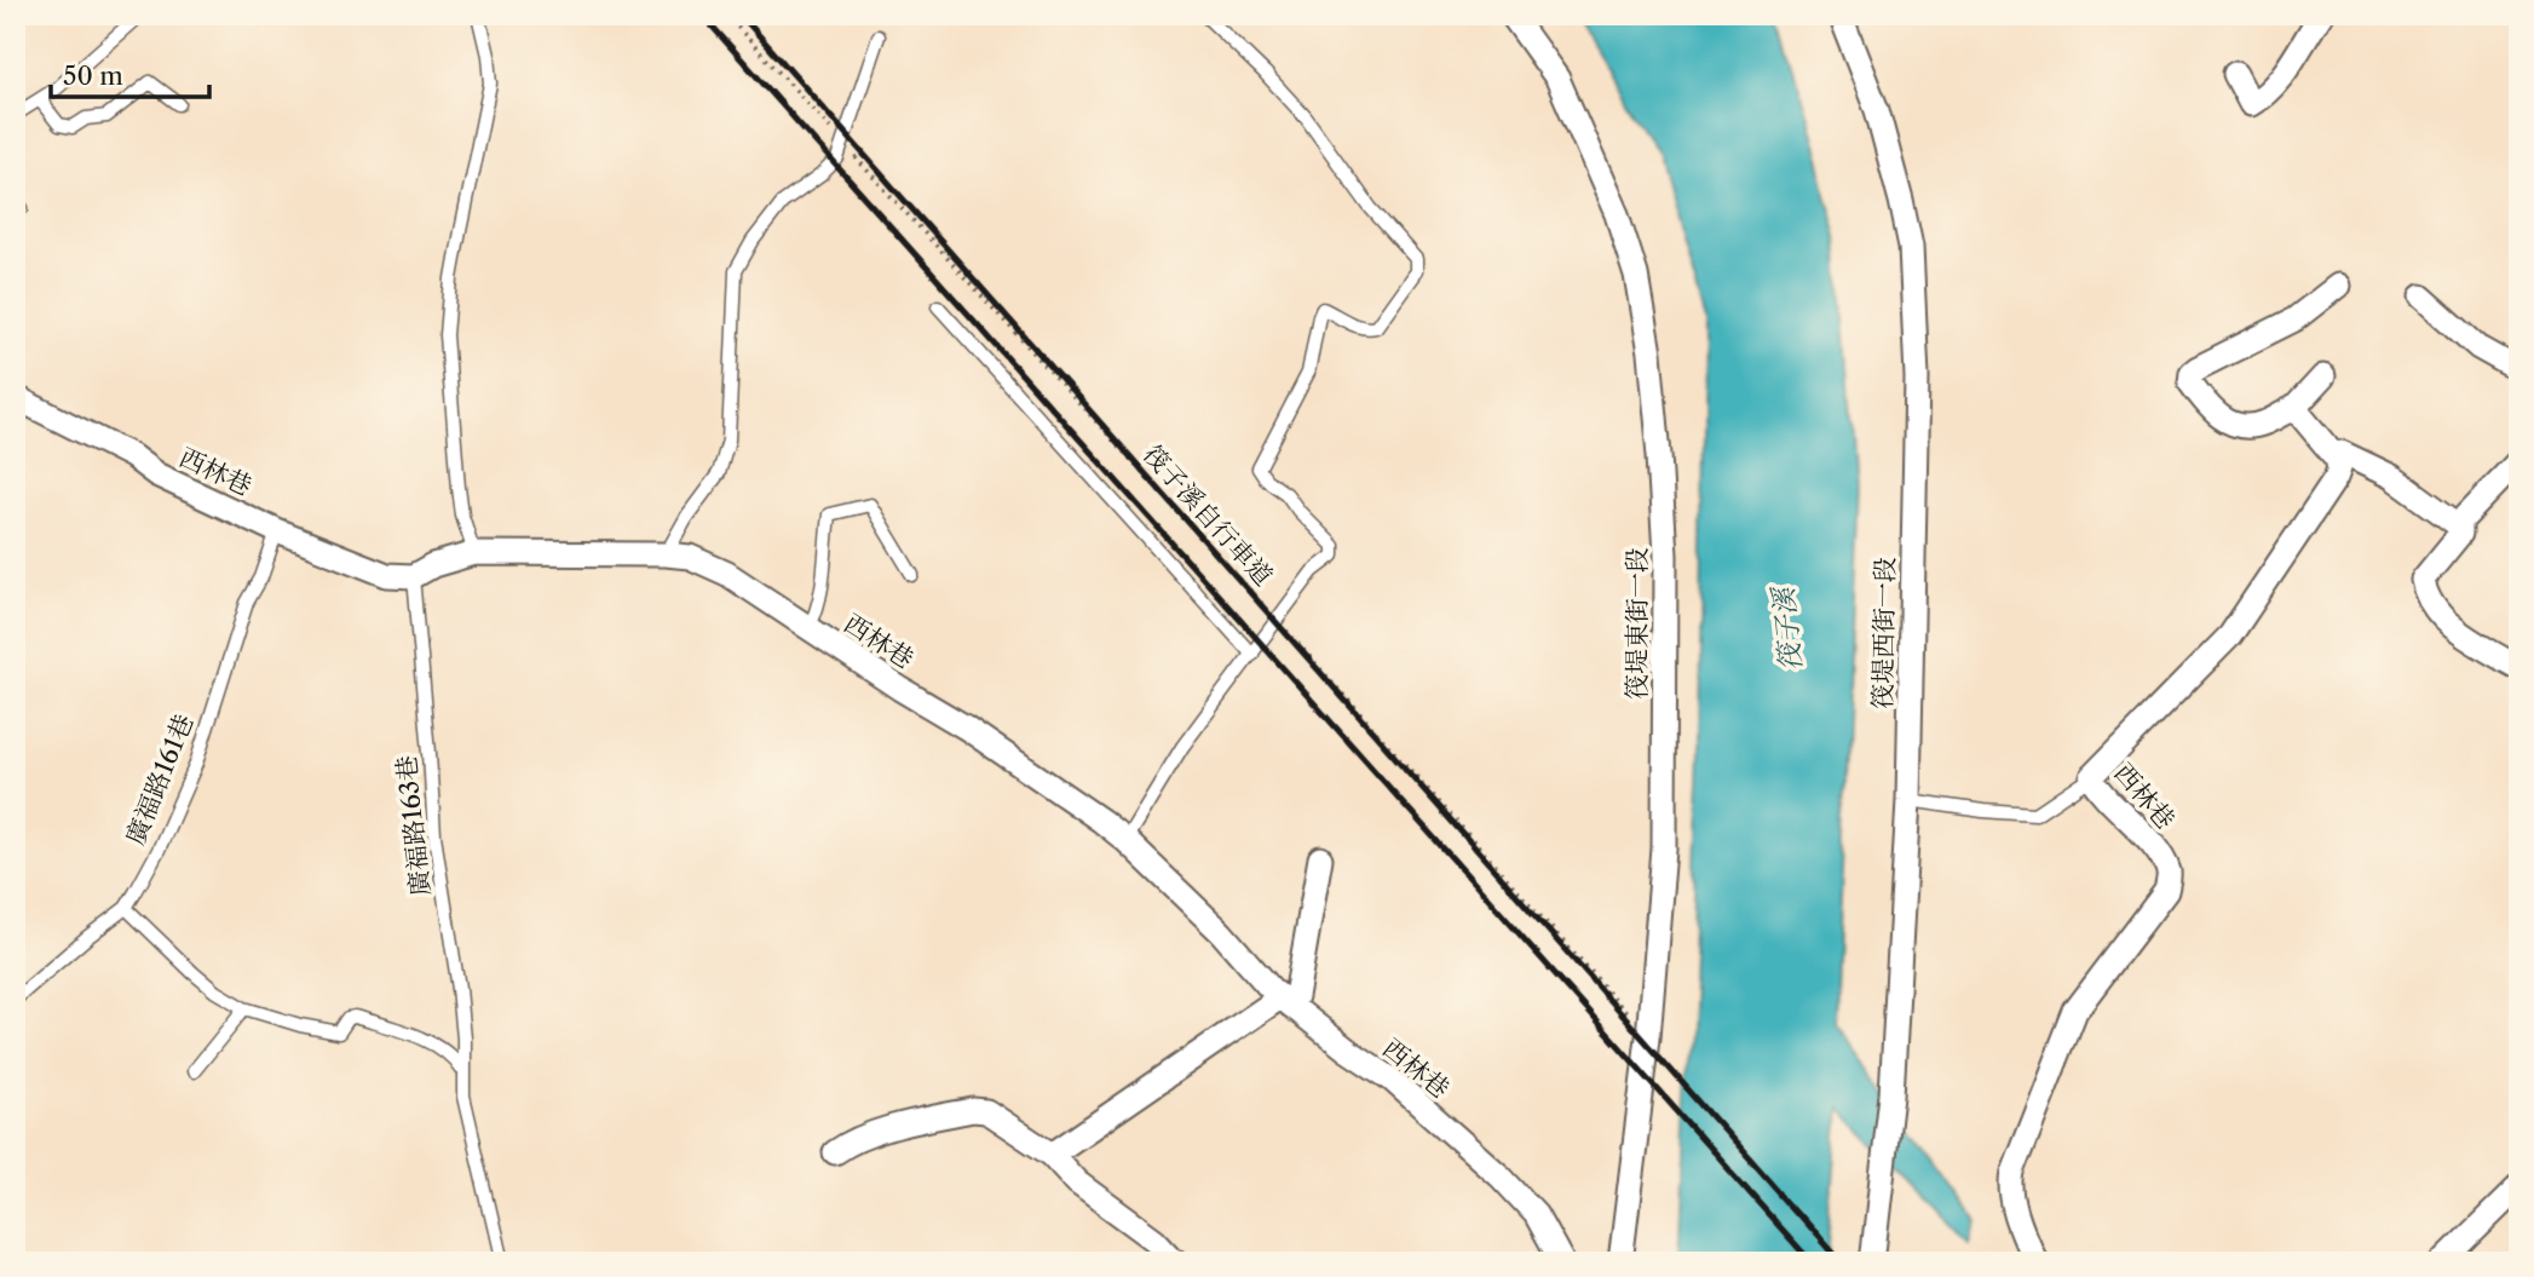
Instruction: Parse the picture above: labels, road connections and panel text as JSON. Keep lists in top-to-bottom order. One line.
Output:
{"streets":{"street":["西林巷","筏堤東街一段","筏堤西街一段"],"lane":["廣福路161巷","廣福路163巷"],"path":["筏子溪自行車道"]},"crossings":[["西林巷","廣福路161巷"],["西林巷","廣福路163巷"],["筏子溪自行車道","筏堤東街一段"]],"water":["筏子溪"],"scale_bar":"50 m"}
